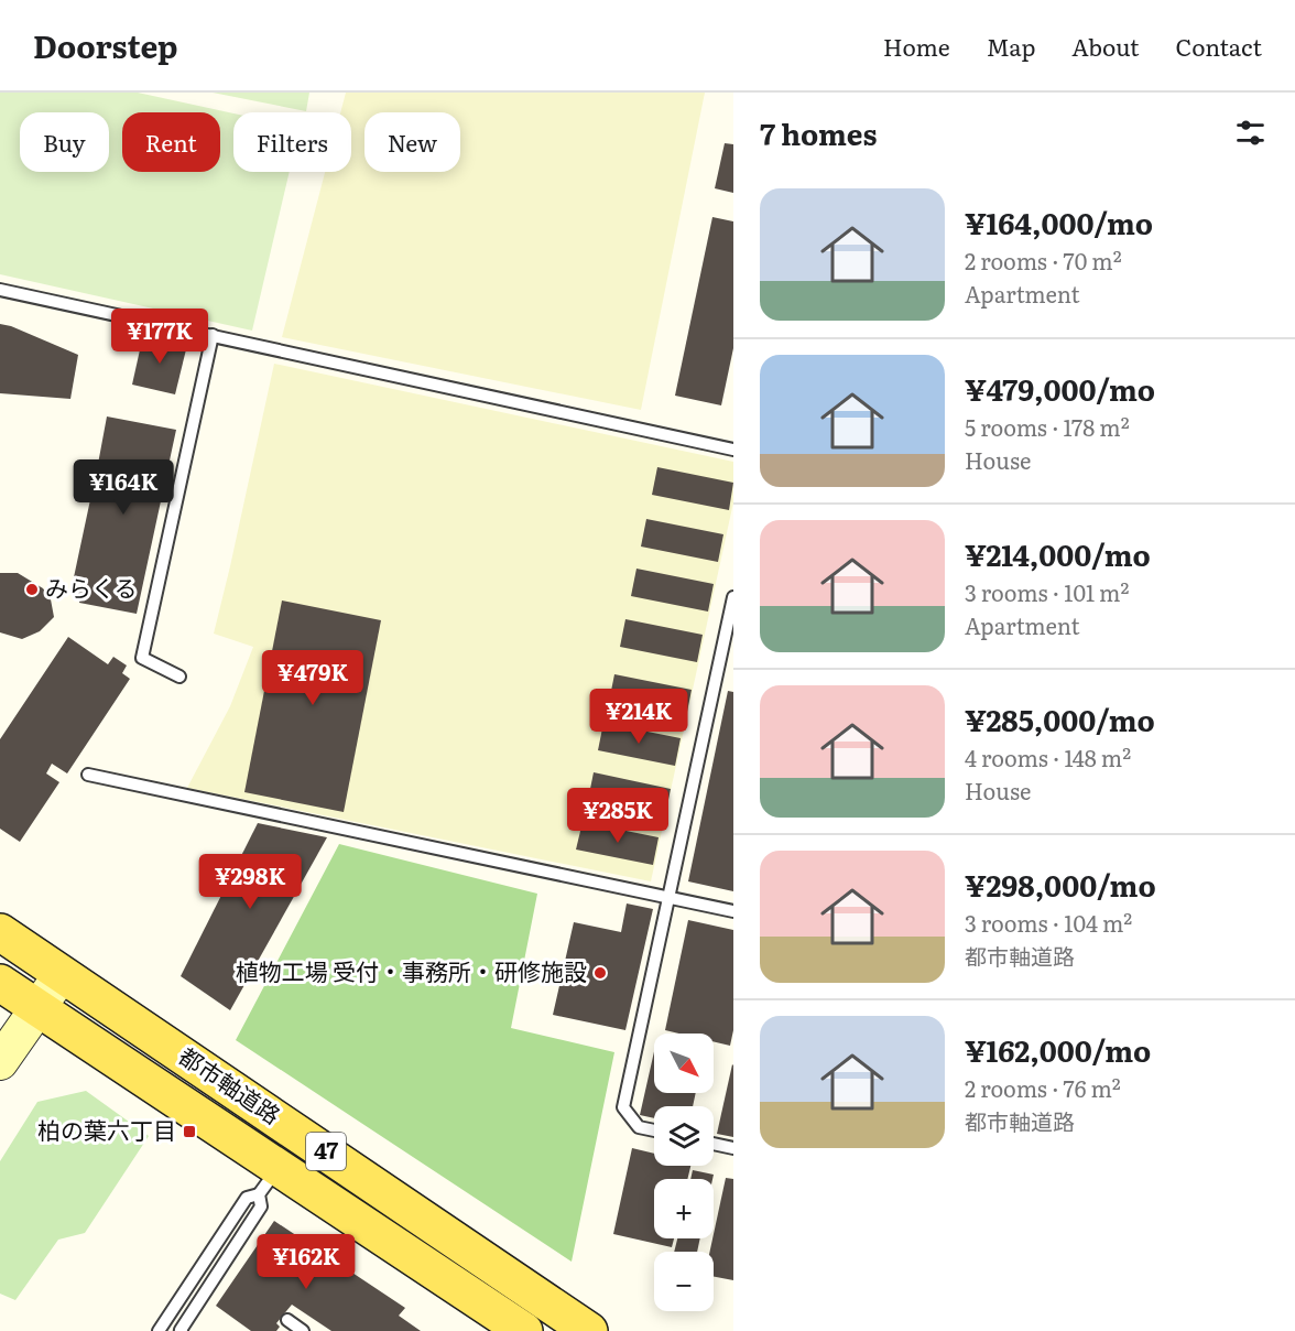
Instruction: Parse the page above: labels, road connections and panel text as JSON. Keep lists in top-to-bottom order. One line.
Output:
{"streets":{"main road":["都市軸道路","47"]},"places":{"other":["みらくる","植物工場 受付・事務所・研修施設"],"transit":["柏の葉六丁目"]},"north":"bottom right","page":{"header":"Doorstep","nav":["Home","Map","About","Contact"],"heading":"7 homes","chip":["Buy","Rent","Filters","New"],"list":[{"name":"¥164,000/mo","note":"2 rooms · 70 m² · Apartment"},{"name":"¥479,000/mo","note":"5 rooms · 178 m² · House"},{"name":"¥214,000/mo","note":"3 rooms · 101 m² · Apartment"},{"name":"¥285,000/mo","note":"4 rooms · 148 m² · House"},{"name":"¥298,000/mo","note":"3 rooms · 104 m² · 都市軸道路"},{"name":"¥162,000/mo","note":"2 rooms · 76 m² · 都市軸道路"}],"price":["¥177K","¥164K","¥479K","¥214K","¥285K","¥298K","¥162K"],"map_buttons":["+","−"]}}
